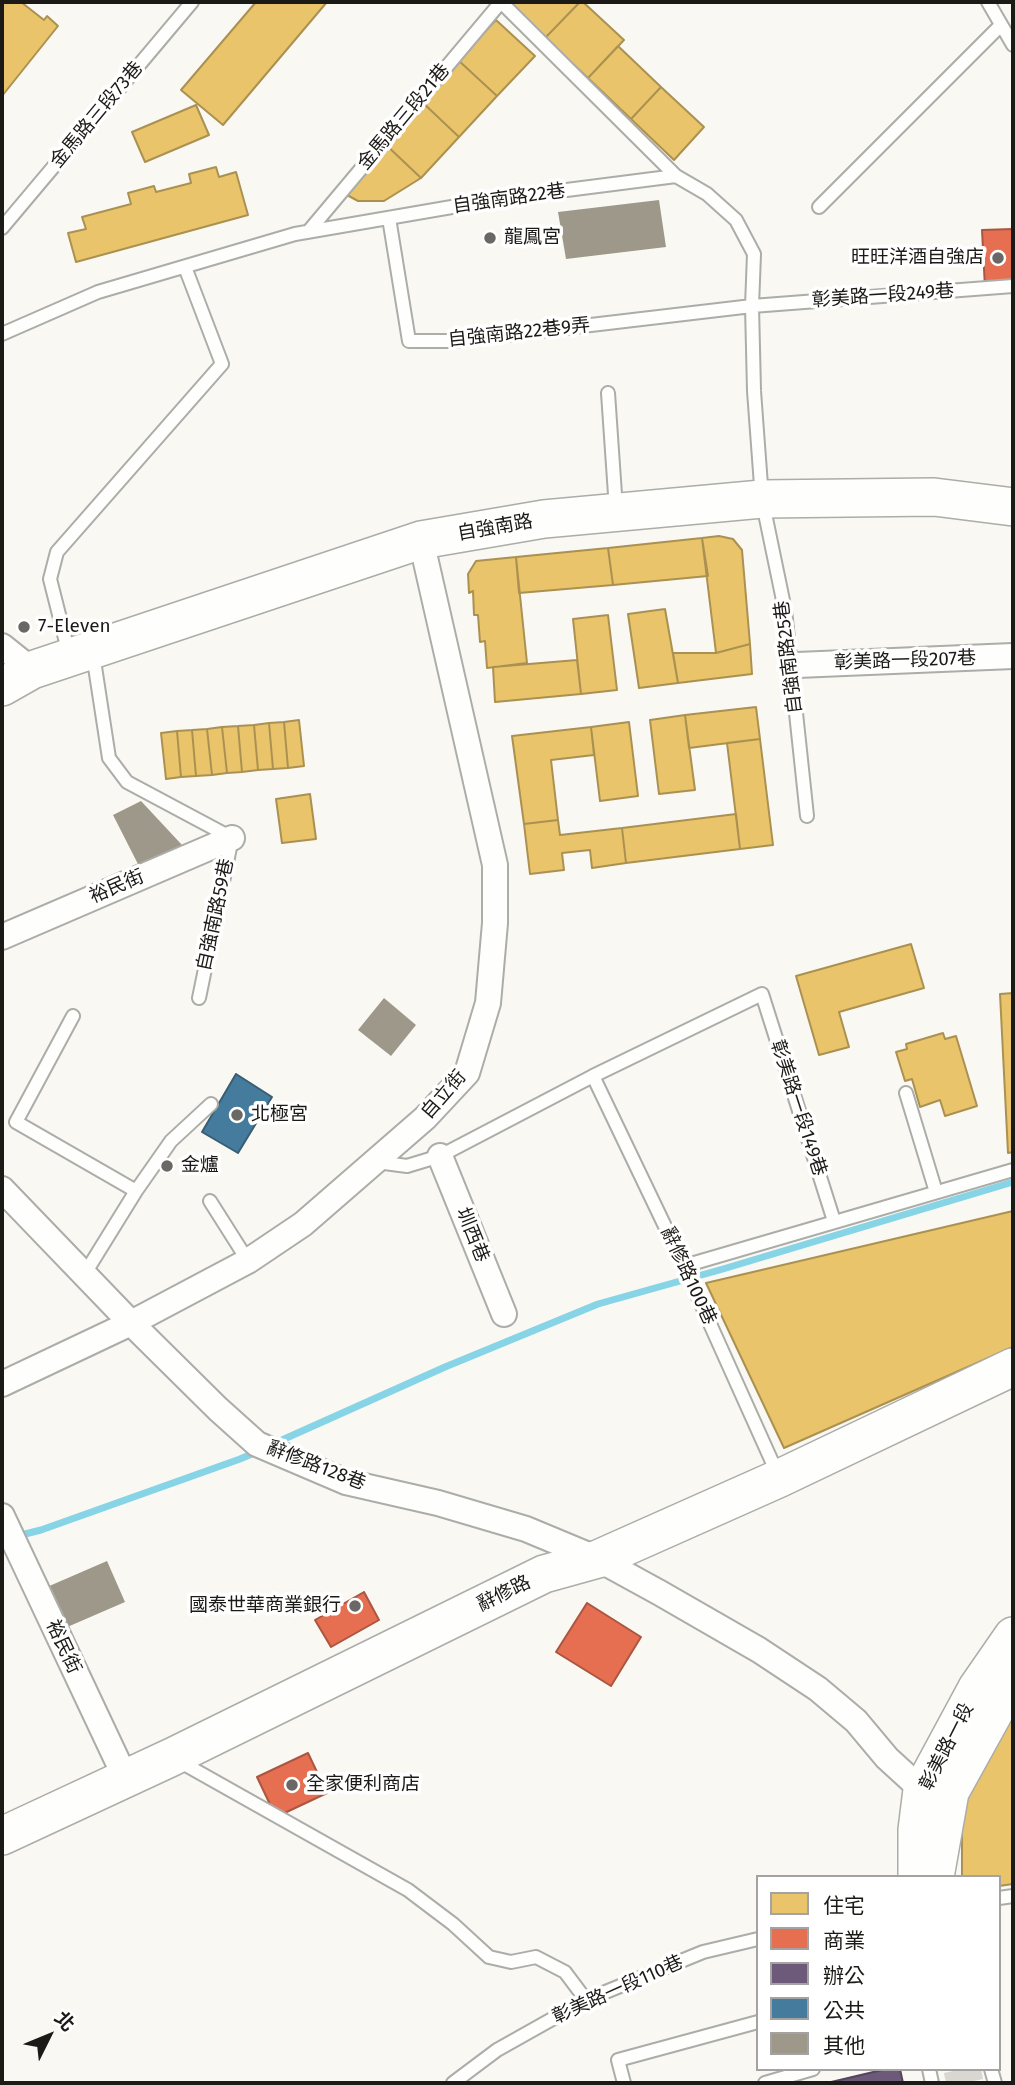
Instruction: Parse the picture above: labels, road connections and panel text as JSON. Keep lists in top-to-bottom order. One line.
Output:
{"streets":{"street":["自強南路","彰美路一段207巷","裕民街","自立街","圳西巷","辭修路128巷","辭修路","彰美路一段"],"lane":["金馬路三段73巷","金馬路三段21巷","自強南路22巷","彰美路一段249巷","自強南路22巷9弄","自強南路25巷","自強南路59巷","彰美路一段149巷","辭修路100巷","彰美路一段110巷"]},"crossings":[["金馬路三段21巷","自強南路22巷"],["自強南路22巷","自強南路22巷9弄"],["自強南路22巷","自強南路59巷"],["彰美路一段249巷","自強南路22巷9弄"],["自強南路","自強南路25巷"],["自強南路","自強南路59巷"],["自強南路","自立街"],["裕民街","自強南路59巷"],["裕民街","辭修路"],["自立街","辭修路128巷"],["彰美路一段149巷","辭修路100巷"],["辭修路100巷","辭修路"],["辭修路128巷","辭修路"],["辭修路128巷","彰美路一段"]],"places":["龍鳳宮","旺旺洋酒自強店","7-Eleven","北極宮","金爐","國泰世華商業銀行","全家便利商店"],"legend":["住宅","商業","辦公","公共","其他"],"north":"top right"}
